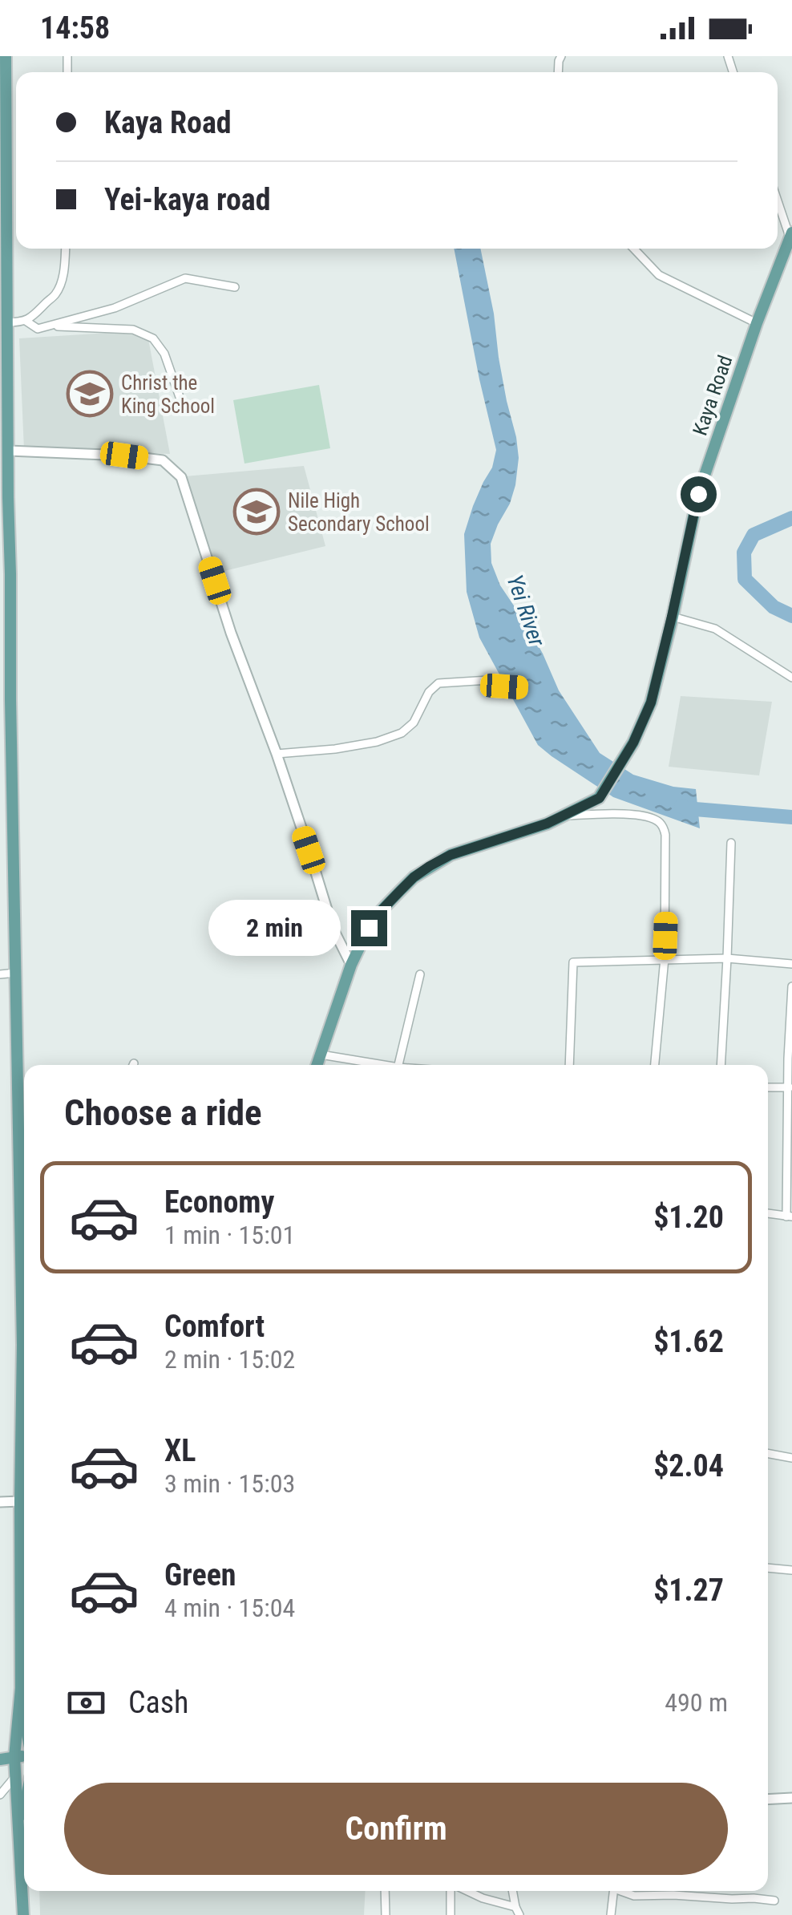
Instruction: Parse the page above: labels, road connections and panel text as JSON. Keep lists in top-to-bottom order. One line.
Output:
{"streets":{"main road":["Kaya Road"]},"water":["Yei River"],"places":{"school or university":["Christ the King School","Nile High Secondary School"]},"page":{"status":"14:58","banner":["Kaya Road","Yei-kaya road"],"bubble":"2 min","heading":"Choose a ride","list":[{"name":"Economy","note":"1 min · 15:01","value":"$1.20"},{"name":"Comfort","note":"2 min · 15:02","value":"$1.62"},{"name":"XL","note":"3 min · 15:03","value":"$2.04"},{"name":"Green","note":"4 min · 15:04","value":"$1.27"}],"pay":["Cash","490 m"],"buttons":"Confirm"}}
